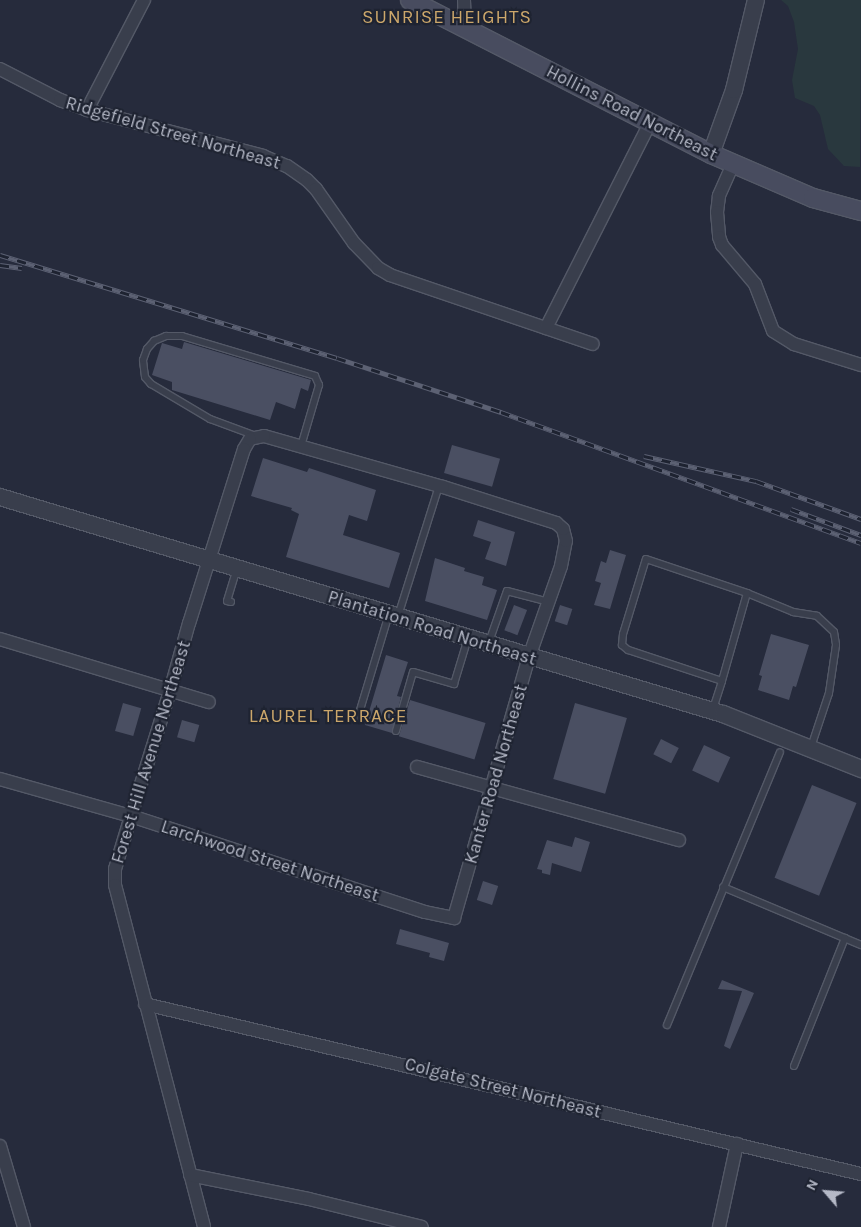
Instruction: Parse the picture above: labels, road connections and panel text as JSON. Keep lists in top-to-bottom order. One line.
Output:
{"streets":{"main road":["Hollins Road Northeast"],"street":["Ridgefield Street Northeast","Plantation Road Northeast","Forest Hill Avenue Northeast","Kanter Road Northeast","Larchwood Street Northeast","Colgate Street Northeast"]},"crossings":[["Plantation Road Northeast","Forest Hill Avenue Northeast"],["Plantation Road Northeast","Kanter Road Northeast"],["Forest Hill Avenue Northeast","Larchwood Street Northeast"],["Forest Hill Avenue Northeast","Colgate Street Northeast"],["Kanter Road Northeast","Larchwood Street Northeast"]],"districts":["SUNRISE HEIGHTS","LAUREL TERRACE"],"north":"top left"}
